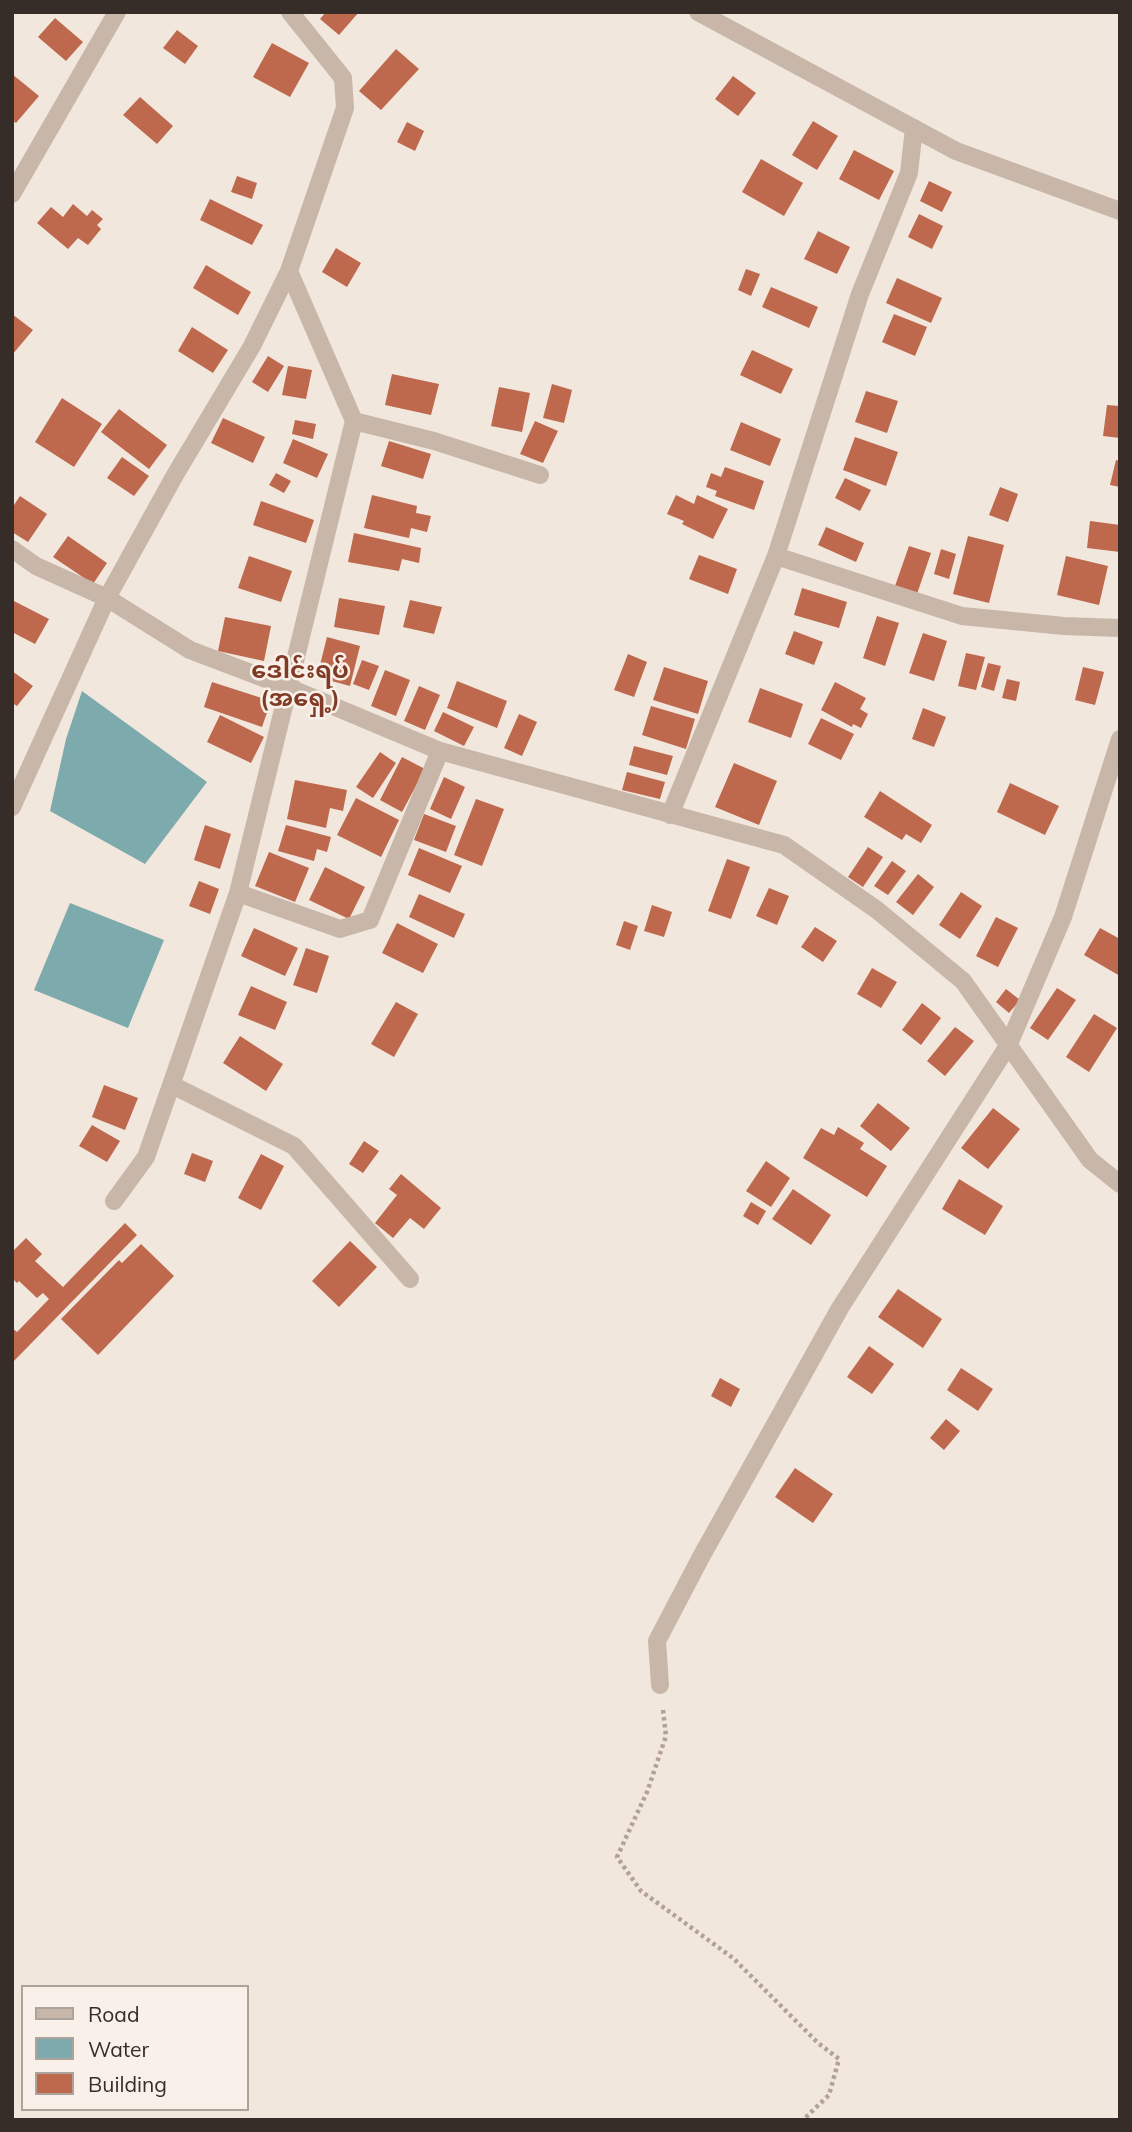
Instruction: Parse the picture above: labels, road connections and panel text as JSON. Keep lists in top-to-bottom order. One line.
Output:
{"districts":["ဒေါင်းရပ် (အရှေ့)"],"legend":["Road","Water","Building"]}
